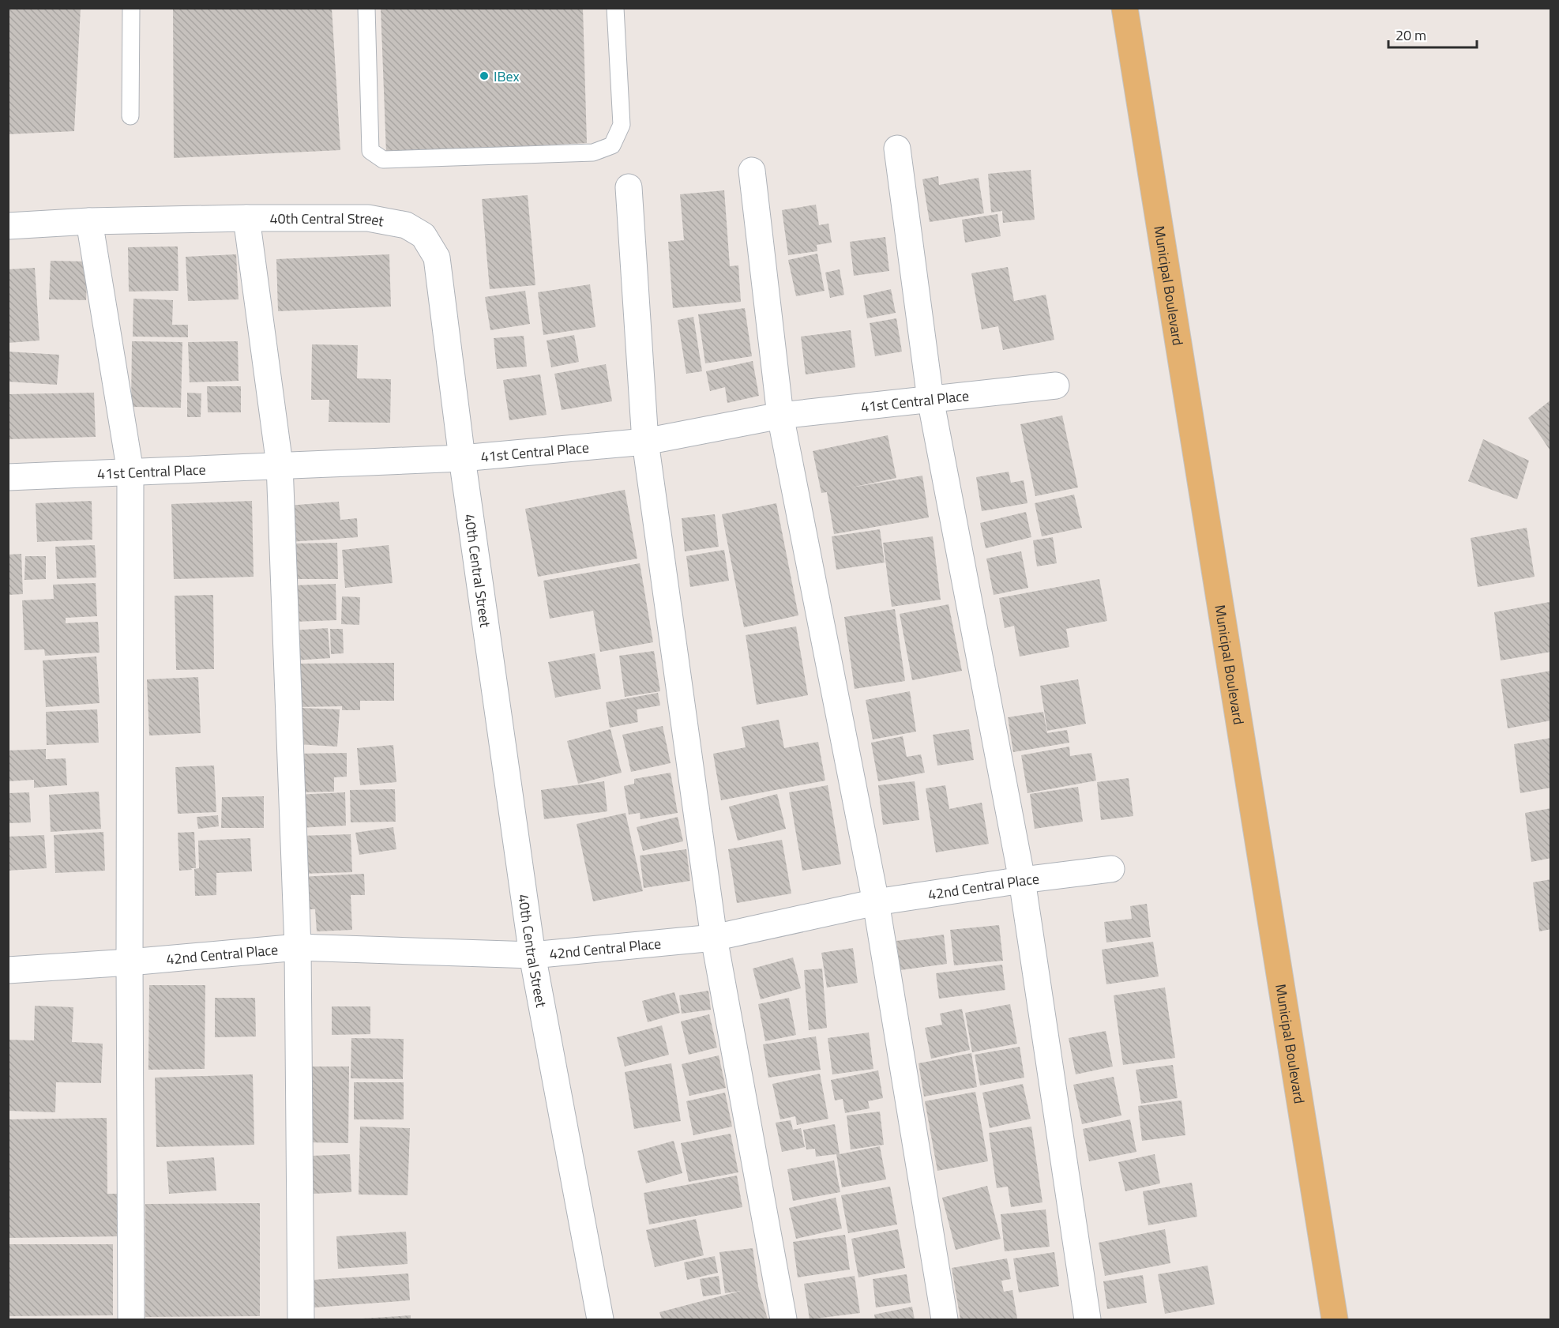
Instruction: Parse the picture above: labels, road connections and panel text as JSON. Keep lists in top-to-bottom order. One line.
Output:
{"streets":{"main road":["Municipal Boulevard"],"street":["40th Central Street","41st Central Place","42nd Central Place"]},"crossings":[["40th Central Street","41st Central Place"],["40th Central Street","42nd Central Place"]],"places":["IBex"],"scale_bar":"20 m"}
